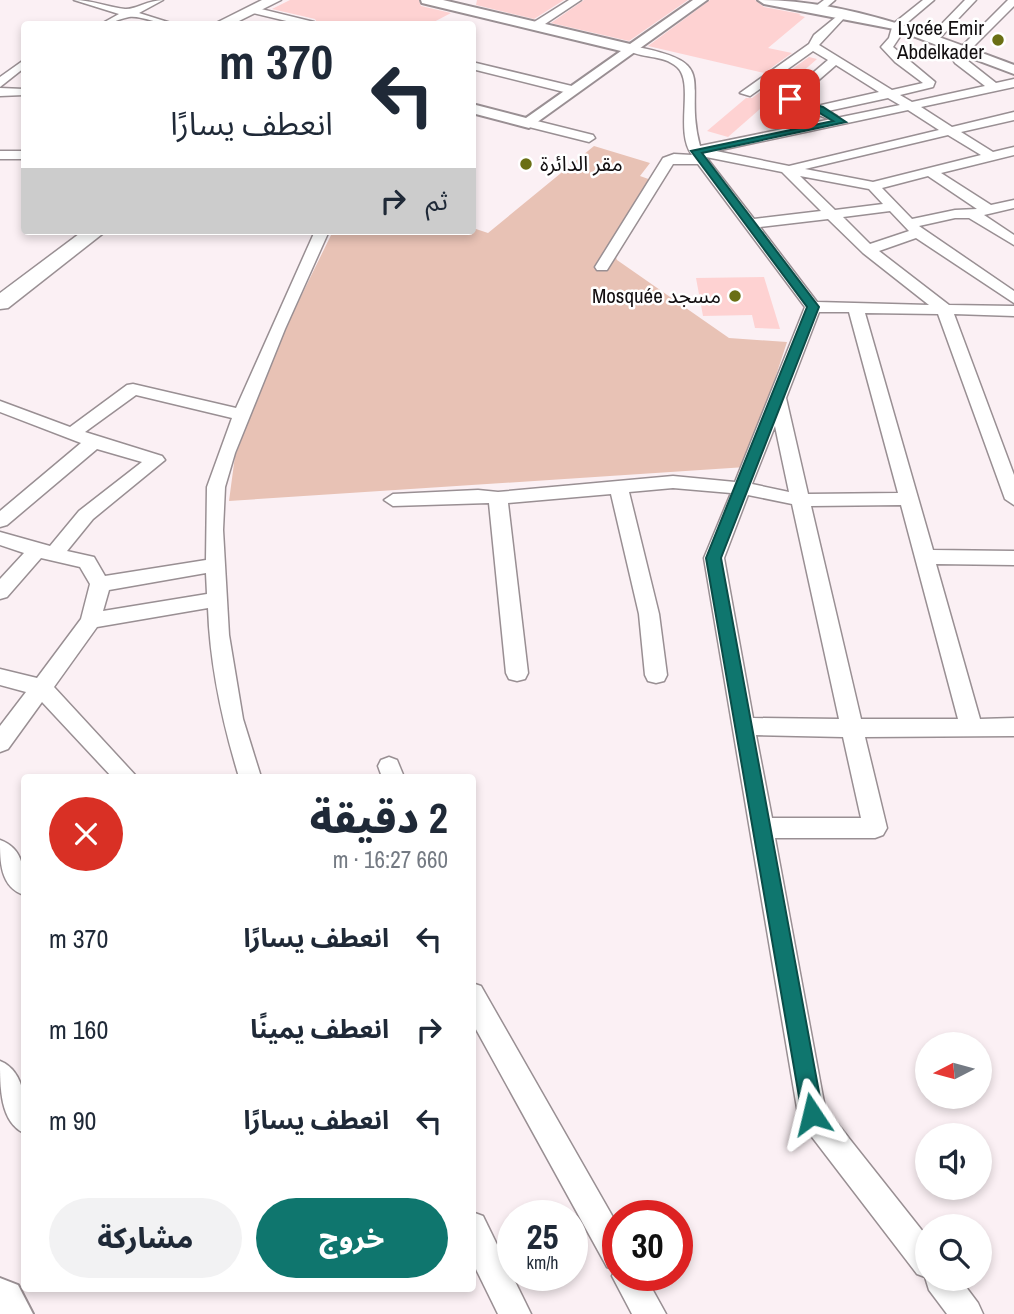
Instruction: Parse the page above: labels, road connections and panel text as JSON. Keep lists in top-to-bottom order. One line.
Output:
{"places":["Lycée Emir Abdelkader","مقر الدائرة","Mosquée مسجد"],"north":"left","page":{"turn":["370 m","انعطف يسارًا"],"then":"ثم","heading":["2 دقيقة","660 m · 16:27"],"list":[{"name":"انعطف يسارًا","value":"370 m"},{"name":"انعطف يمينًا","value":"160 m"},{"name":"انعطف يسارًا","value":"90 m"}],"buttons":["خروج","مشاركة"],"speed":"25 km/h","limit":"30"}}
